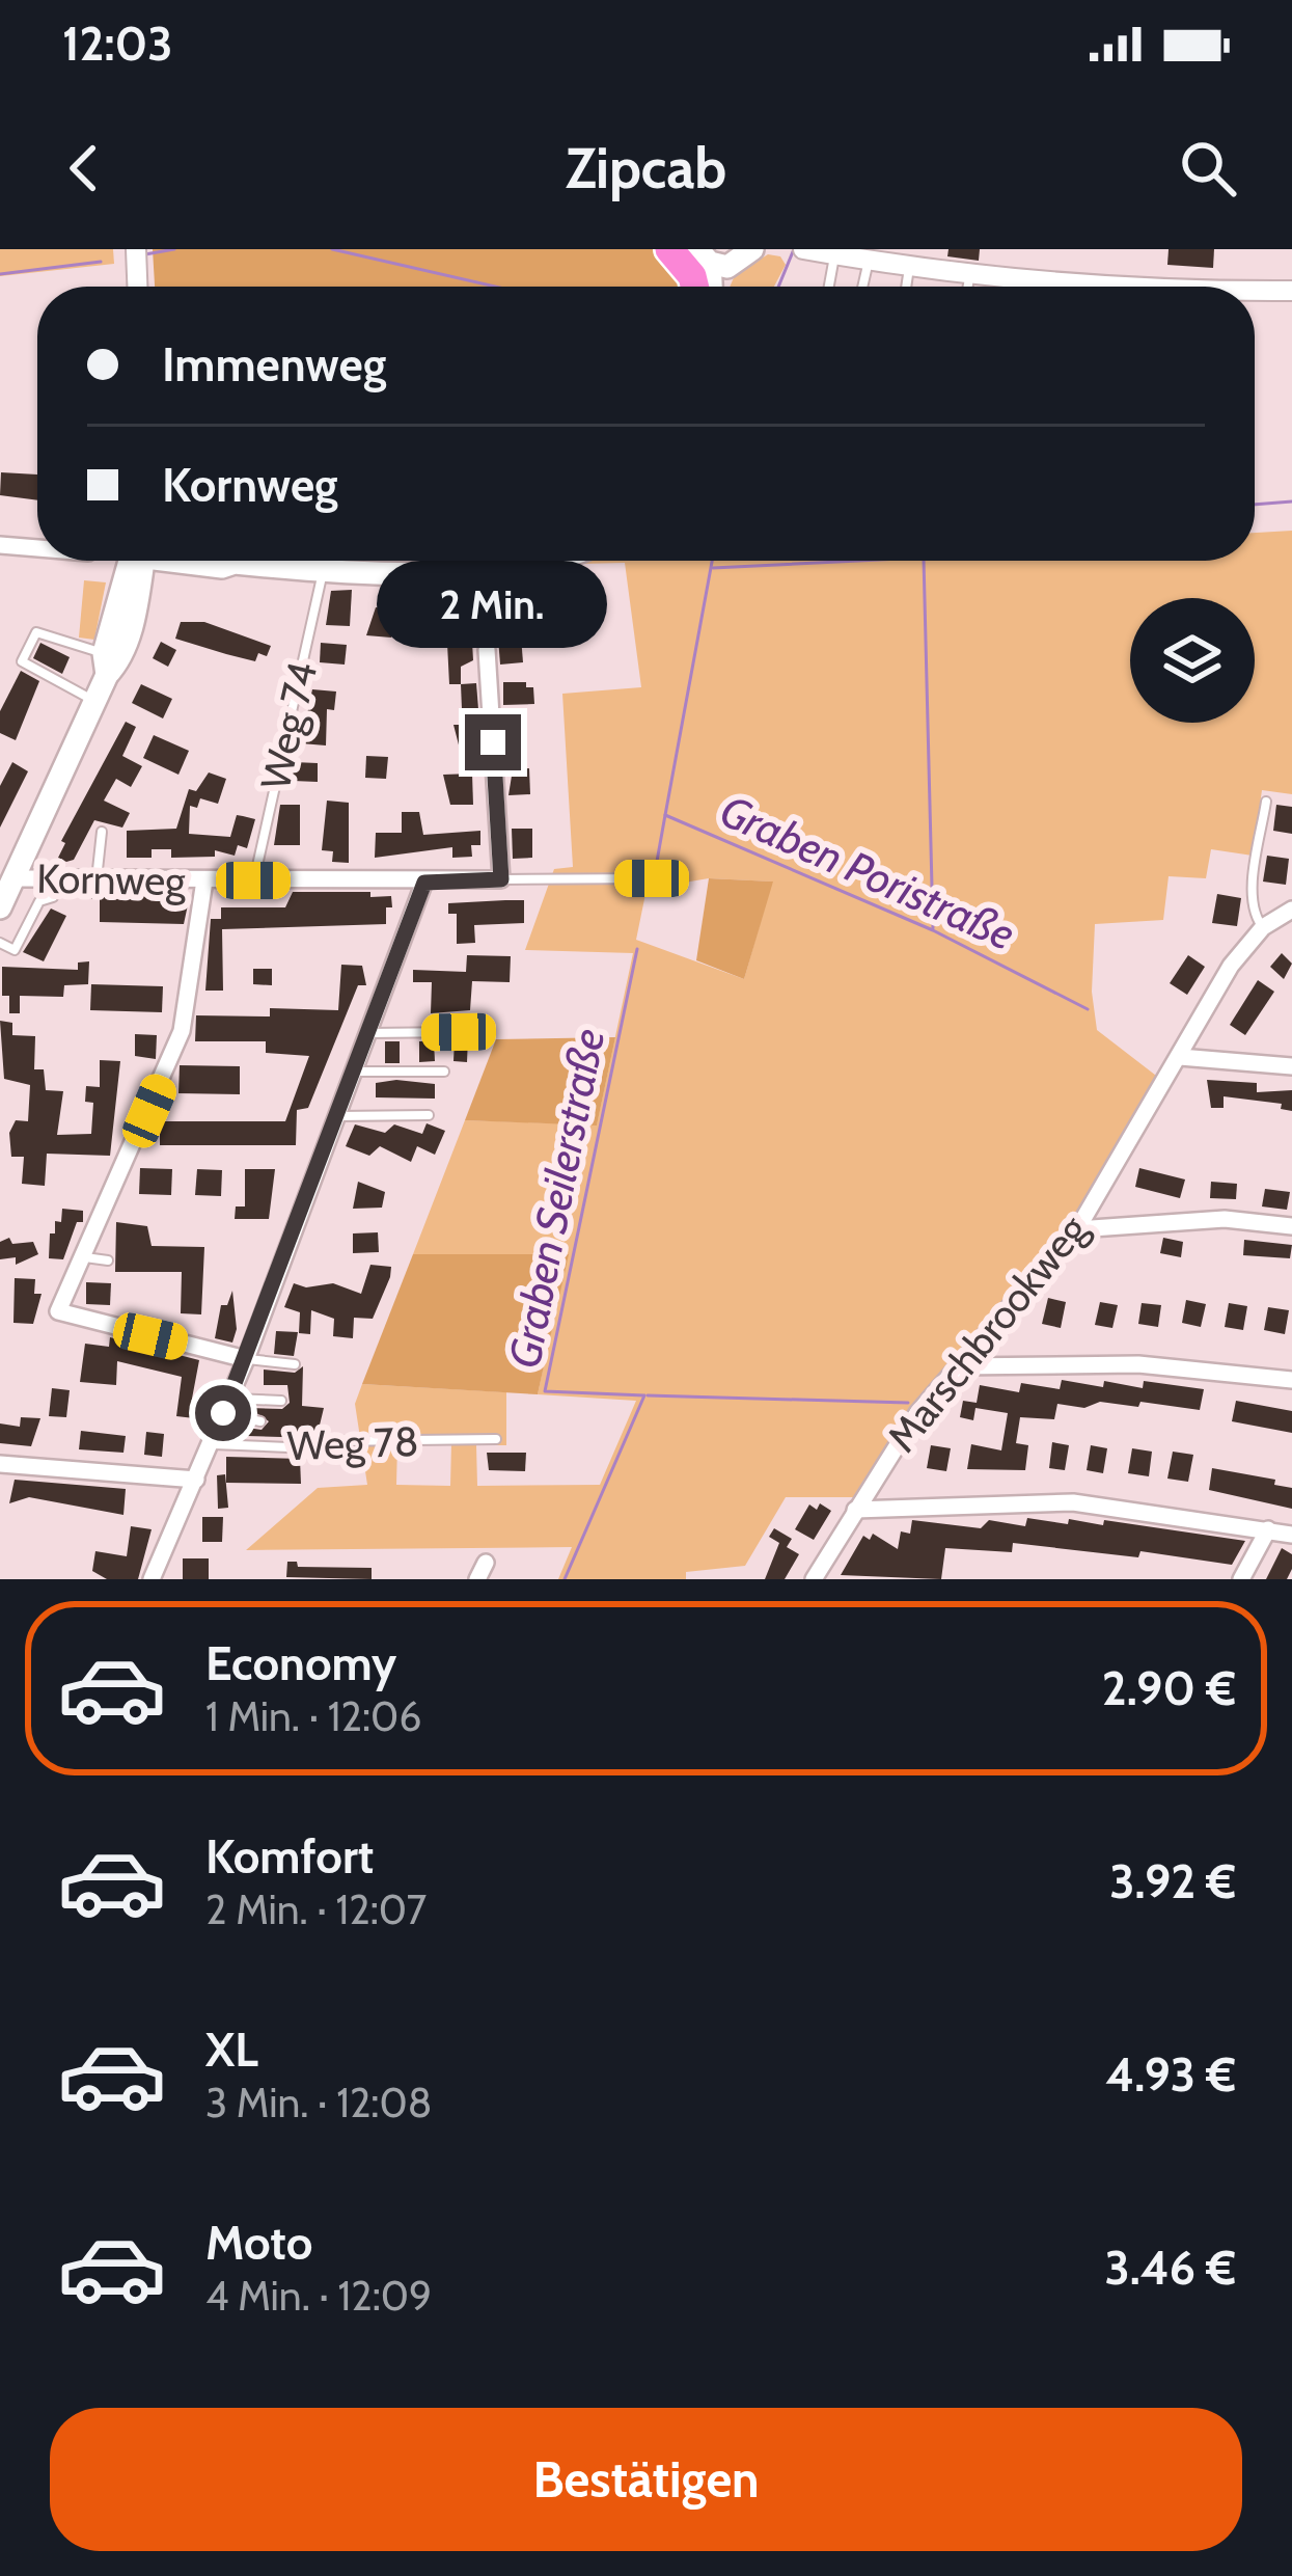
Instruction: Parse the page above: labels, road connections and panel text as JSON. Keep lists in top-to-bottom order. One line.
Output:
{"streets":{"street":["Kornweg","Marschbrookweg"],"lane":["Weg 74","Weg 78"]},"crossings":[["Weg 74","Kornweg"]],"water":["Graben Poristraße","Graben Seilerstraße"],"page":{"status":"12:03","header":"Zipcab","banner":["Immenweg","Kornweg"],"bubble":"2 Min.","list":[{"name":"Economy","note":"1 Min. · 12:06","value":"2.90 €"},{"name":"Komfort","note":"2 Min. · 12:07","value":"3.92 €"},{"name":"XL","note":"3 Min. · 12:08","value":"4.93 €"},{"name":"Moto","note":"4 Min. · 12:09","value":"3.46 €"}],"buttons":"Bestätigen"}}
